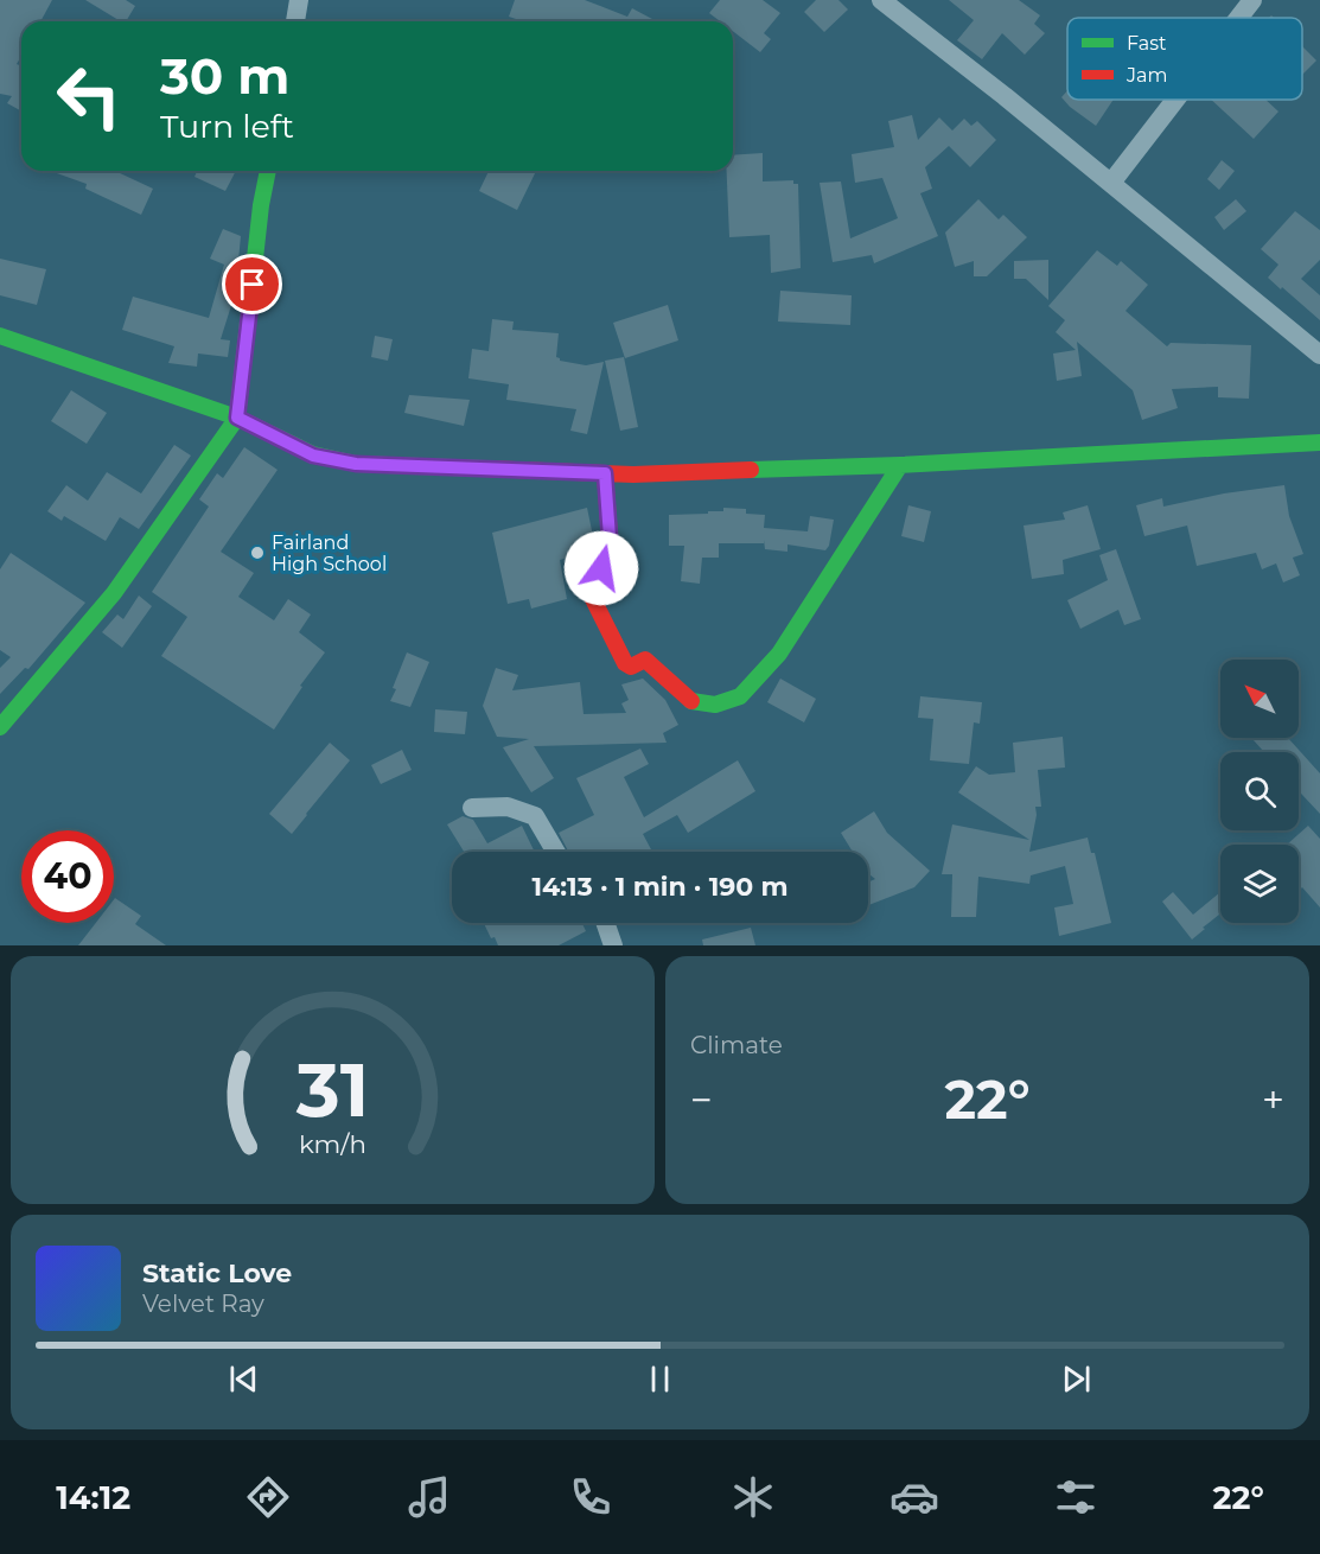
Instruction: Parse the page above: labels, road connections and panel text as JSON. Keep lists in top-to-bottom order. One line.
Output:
{"places":["Fairland High School"],"legend":["Fast","Jam"],"north":"top left","page":{"turn":["30 m","Turn left"],"limit":"40","trip":"14:13 · 1 min · 190 m","tile":"Climate","heat":["−","22°","+"],"song":["Static Love","Velvet Ray"],"tabs":["14:12","22°"],"gauge":["31","km/h"]}}
